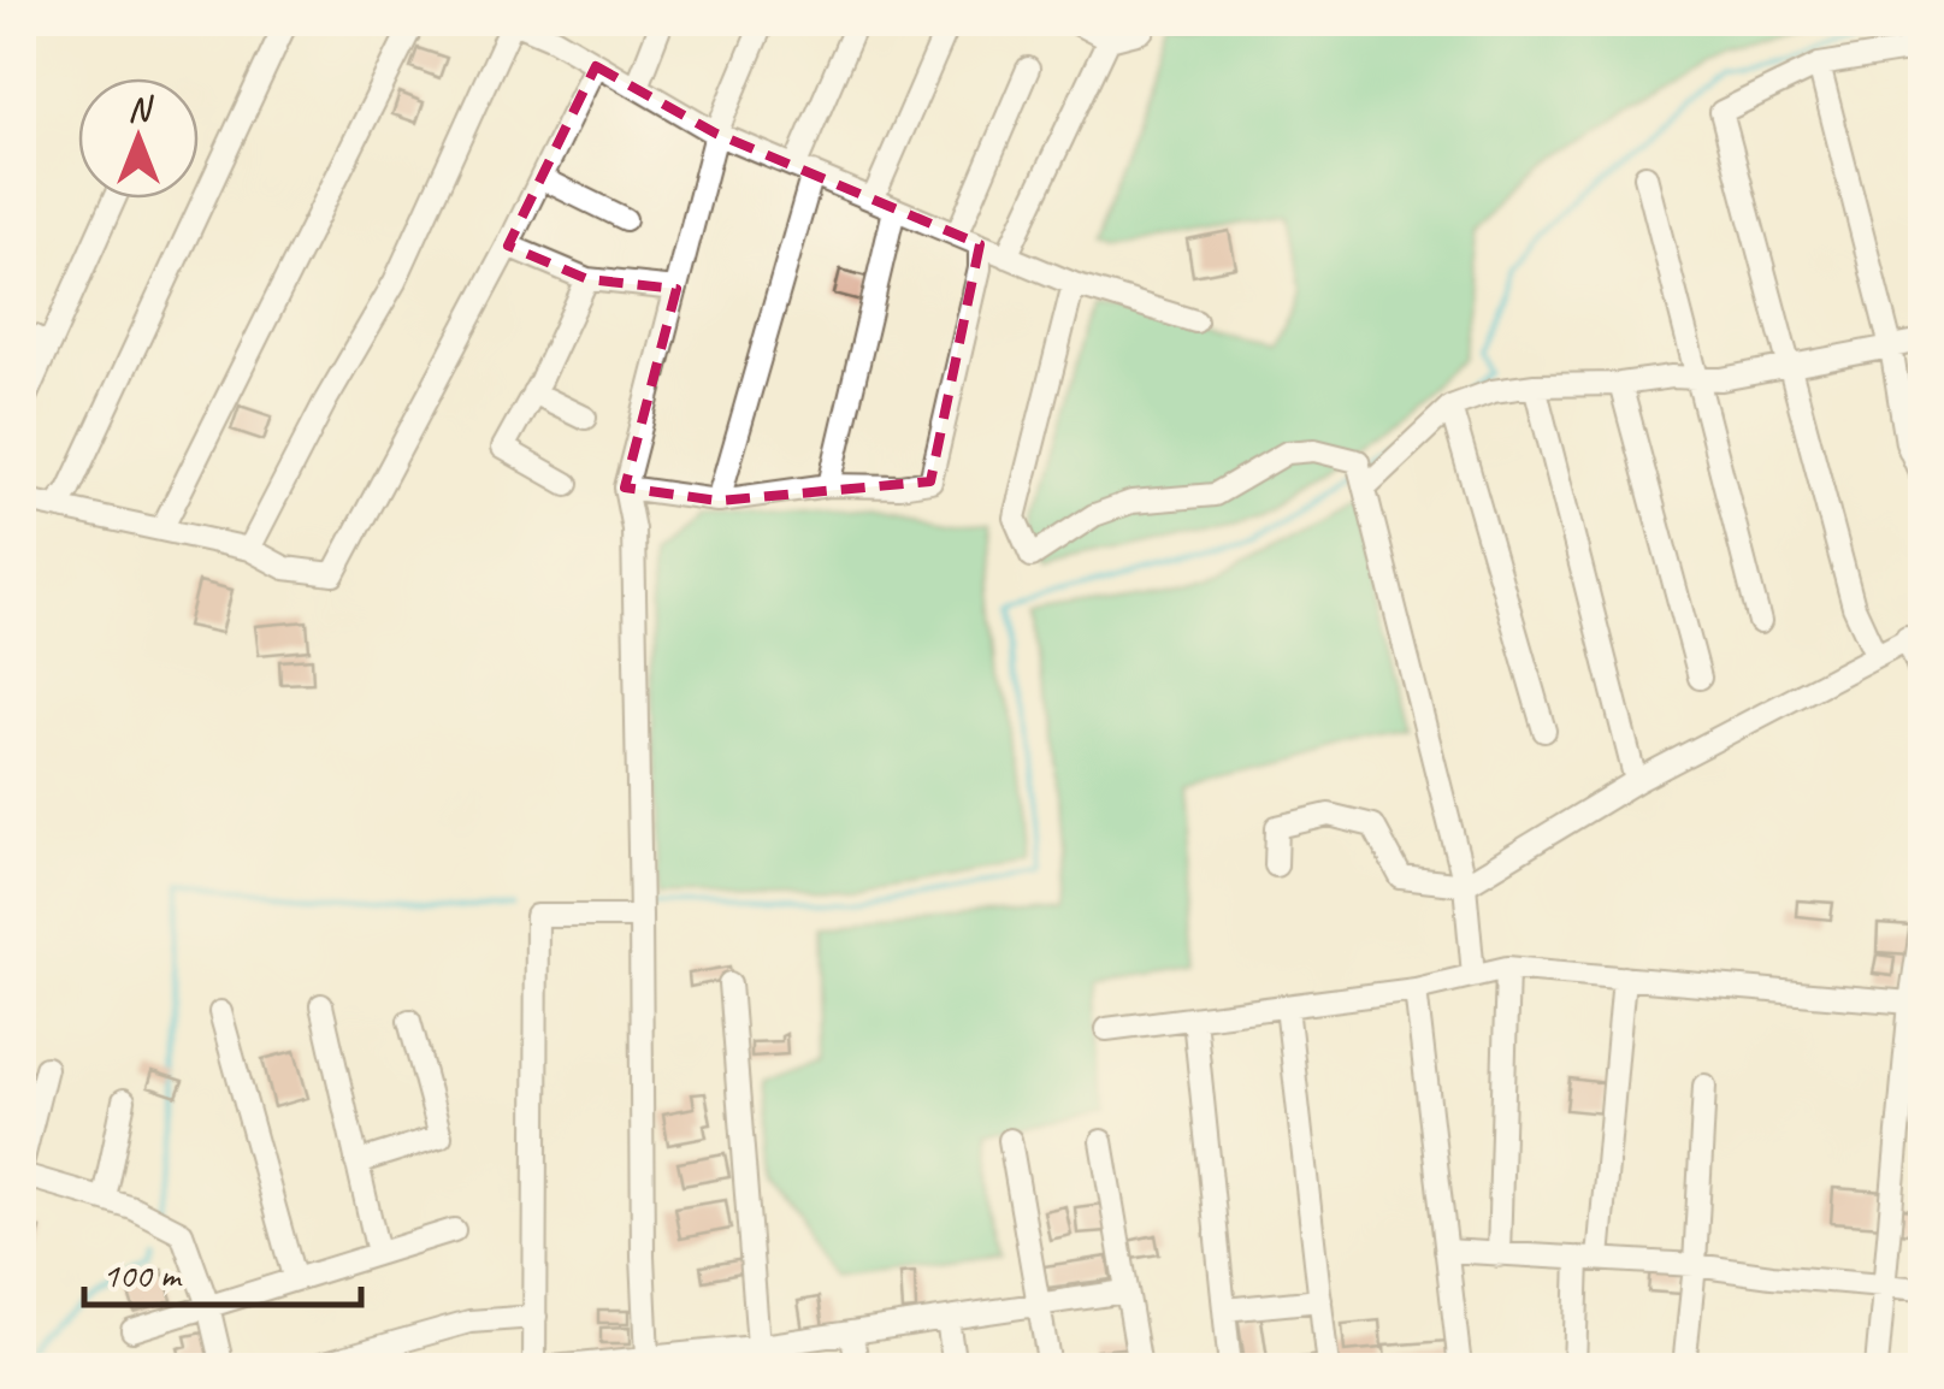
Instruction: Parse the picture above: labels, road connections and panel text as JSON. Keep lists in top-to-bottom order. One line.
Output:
{"scale_bar":"100 m","north":"top"}
